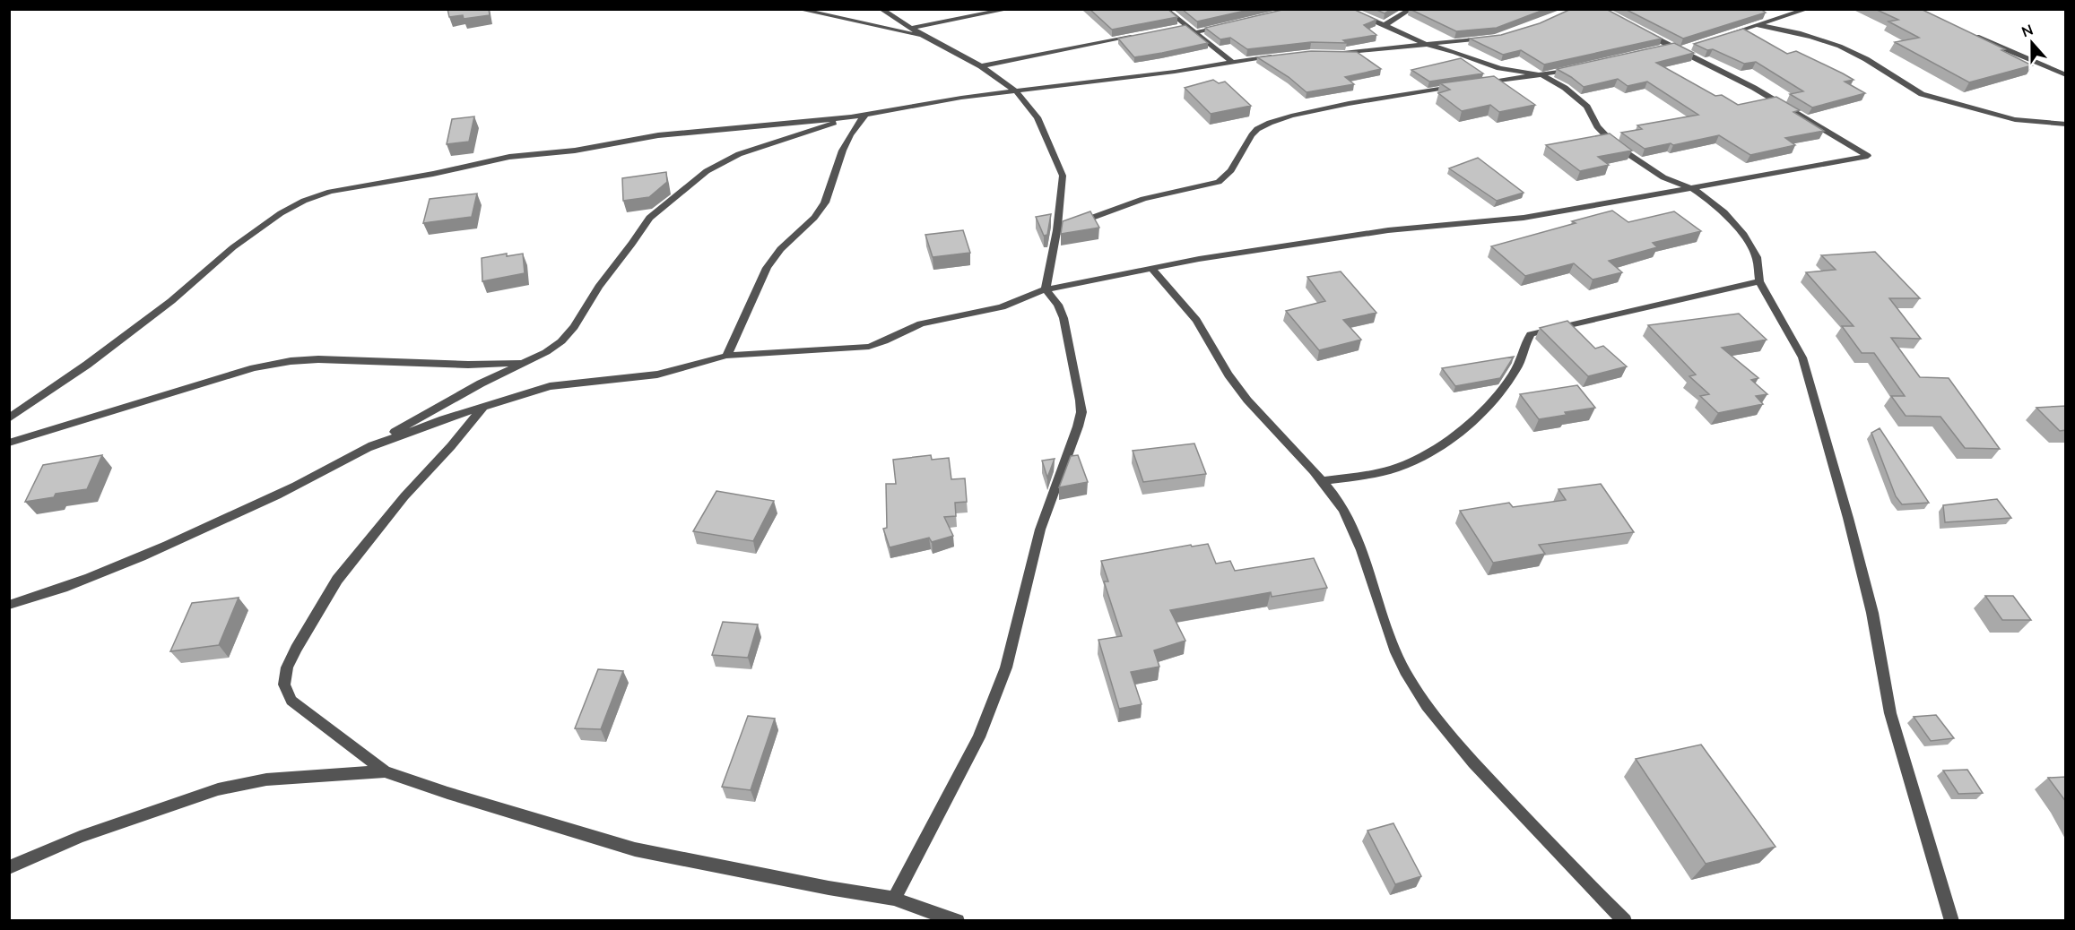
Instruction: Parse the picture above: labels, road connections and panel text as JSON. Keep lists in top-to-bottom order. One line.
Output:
{"north":"top"}
